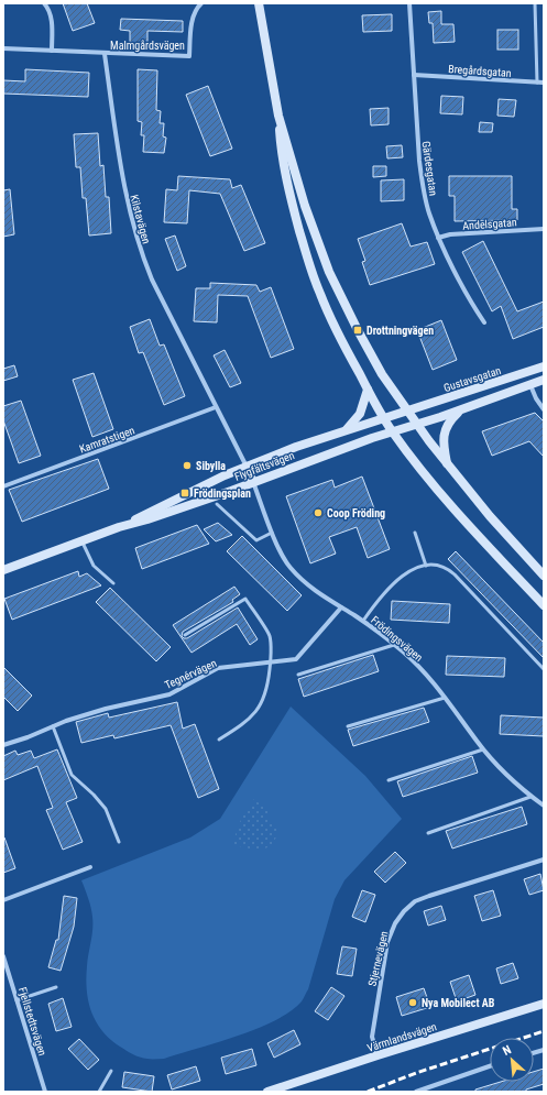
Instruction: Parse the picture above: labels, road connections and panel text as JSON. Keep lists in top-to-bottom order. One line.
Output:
{"streets":{"main road":["Gustavsgatan","Flygfältsvägen","Värmlandsvägen"],"street":["Malmgårdsvägen","Bregårdsgatan","Gärdesgatan","Kilstavägen","Andelsgatan","Kamratstigen","Frödingsvägen","Tegnérvägen","Stjernevägen","Fjellstedtsvägen"]},"crossings":[["Malmgårdsvägen","Kilstavägen"],["Bregårdsgatan","Gärdesgatan"],["Gärdesgatan","Andelsgatan"],["Kilstavägen","Kamratstigen"],["Kilstavägen","Flygfältsvägen"],["Gustavsgatan","Flygfältsvägen"],["Flygfältsvägen","Frödingsvägen"],["Frödingsvägen","Tegnérvägen"],["Stjernevägen","Värmlandsvägen"]],"places":{"transit":["Drottningvägen","Frödingsplan"],"other":["Sibylla","Coop Fröding","Nya Mobilect AB"]},"north":"top left"}
